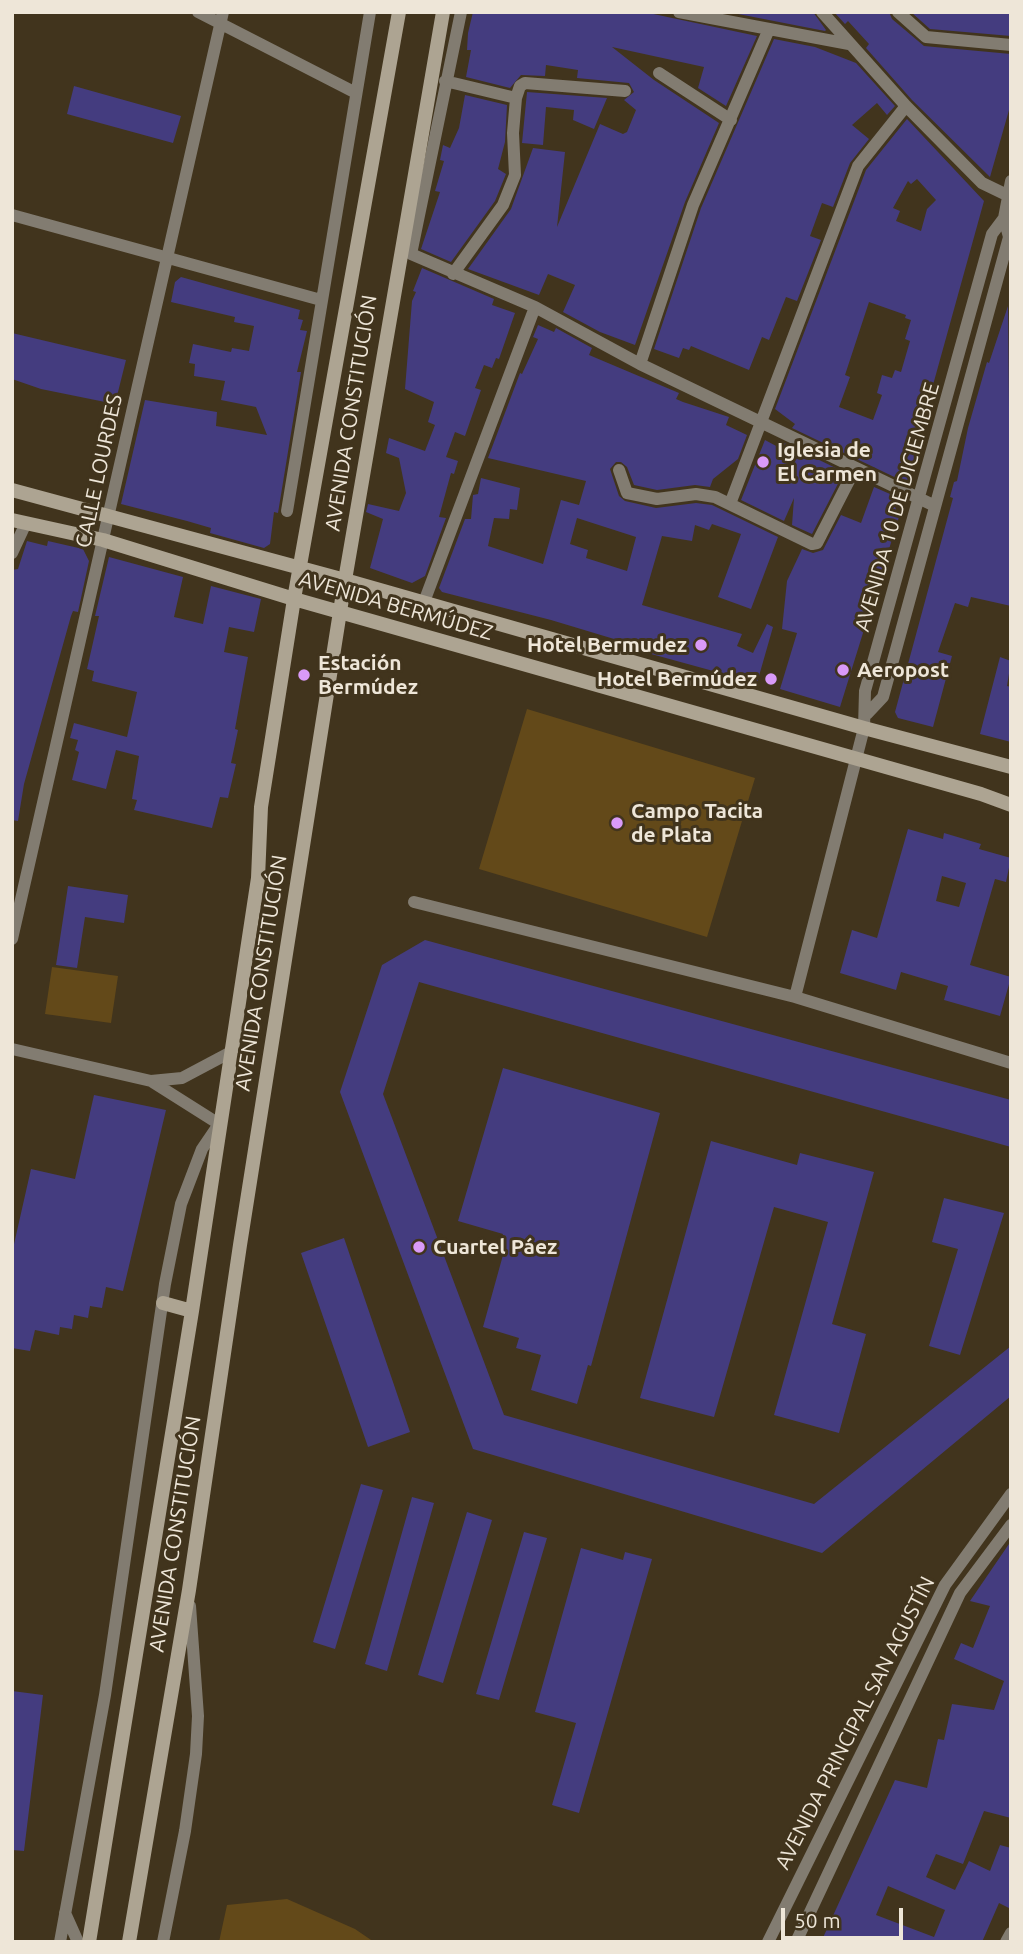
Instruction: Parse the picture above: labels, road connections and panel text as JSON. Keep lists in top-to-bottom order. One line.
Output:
{"streets":{"street":["AVENIDA CONSTITUCIÓN","CALLE LOURDES","AVENIDA 10 DE DICIEMBRE","AVENIDA BERMÚDEZ","AVENIDA PRINCIPAL SAN AGUSTÍN"]},"crossings":[["AVENIDA CONSTITUCIÓN","AVENIDA BERMÚDEZ"],["CALLE LOURDES","AVENIDA BERMÚDEZ"],["AVENIDA 10 DE DICIEMBRE","AVENIDA BERMÚDEZ"]],"places":["Iglesia de El Carmen","Hotel Bermudez","Aeropost","Estación Bermúdez","Hotel Bermúdez","Campo Tacita de Plata","Cuartel Páez"],"scale_bar":"50 m"}
